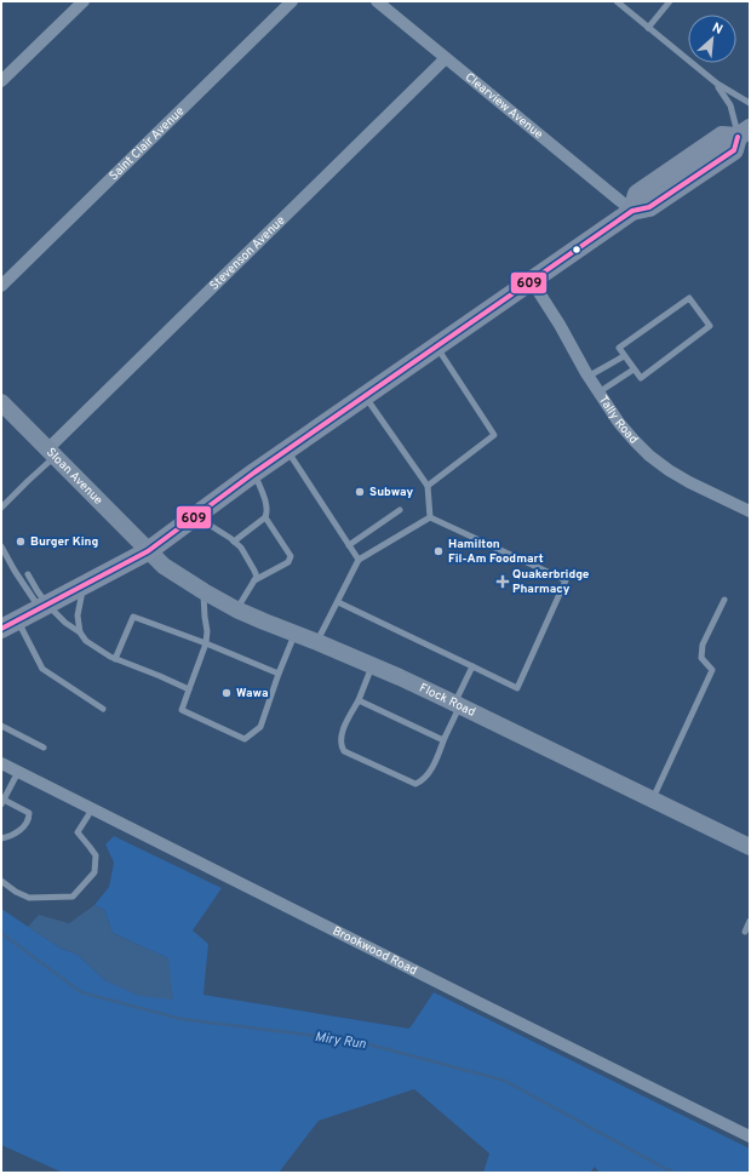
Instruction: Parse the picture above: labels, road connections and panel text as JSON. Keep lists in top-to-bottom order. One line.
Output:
{"streets":{"main road":["Sloan Avenue","Flock Road"],"street":["Clearview Avenue","Saint Clair Avenue","Stevenson Avenue","Tally Road","Brookwood Road"]},"crossings":[["Clearview Avenue","Stevenson Avenue"],["Stevenson Avenue","Sloan Avenue"],["Sloan Avenue","Flock Road"]],"water":["Miry Run"],"places":{"other":["Subway","Burger King","Hamilton Fil-Am Foodmart","Wawa"],"health":["Quakerbridge Pharmacy"]},"lines":["transit line 609"],"north":"top right"}
